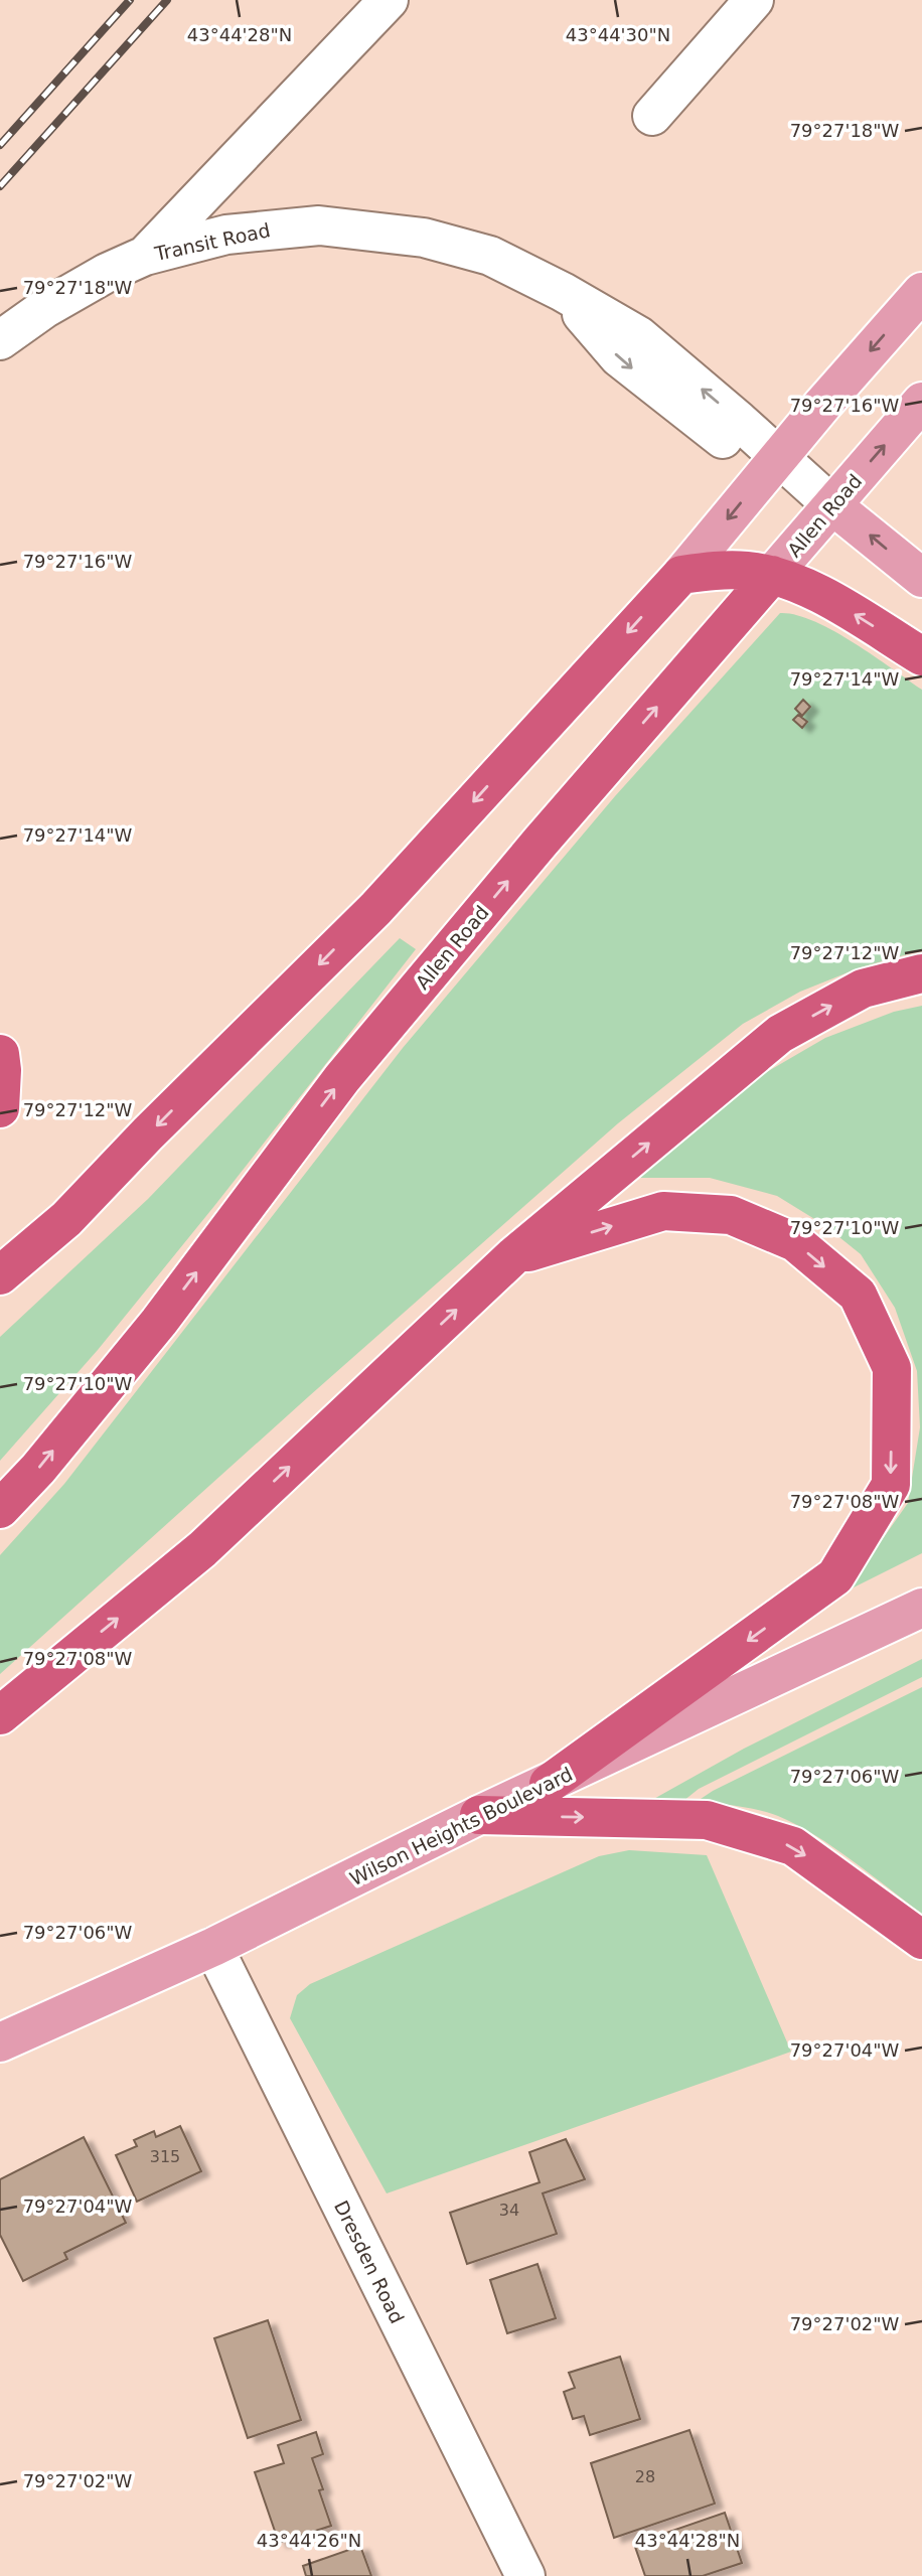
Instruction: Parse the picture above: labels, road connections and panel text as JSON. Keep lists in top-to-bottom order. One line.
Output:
{"streets":{"highway":["Allen Road"],"main road":["Wilson Heights Boulevard"],"street":["Transit Road","Dresden Road"]},"crossings":[["Transit Road","Allen Road"],["Wilson Heights Boulevard","Dresden Road"]],"one_way":["Allen Road"],"house_numbers":["315","34","28"],"coordinates":["43°44'28\"N","43°44'30\"N","79°27'18\"W","79°27'16\"W","79°27'14\"W","79°27'12\"W","79°27'10\"W","79°27'08\"W","79°27'06\"W","79°27'04\"W","79°27'02\"W","43°44'26\"N"]}
